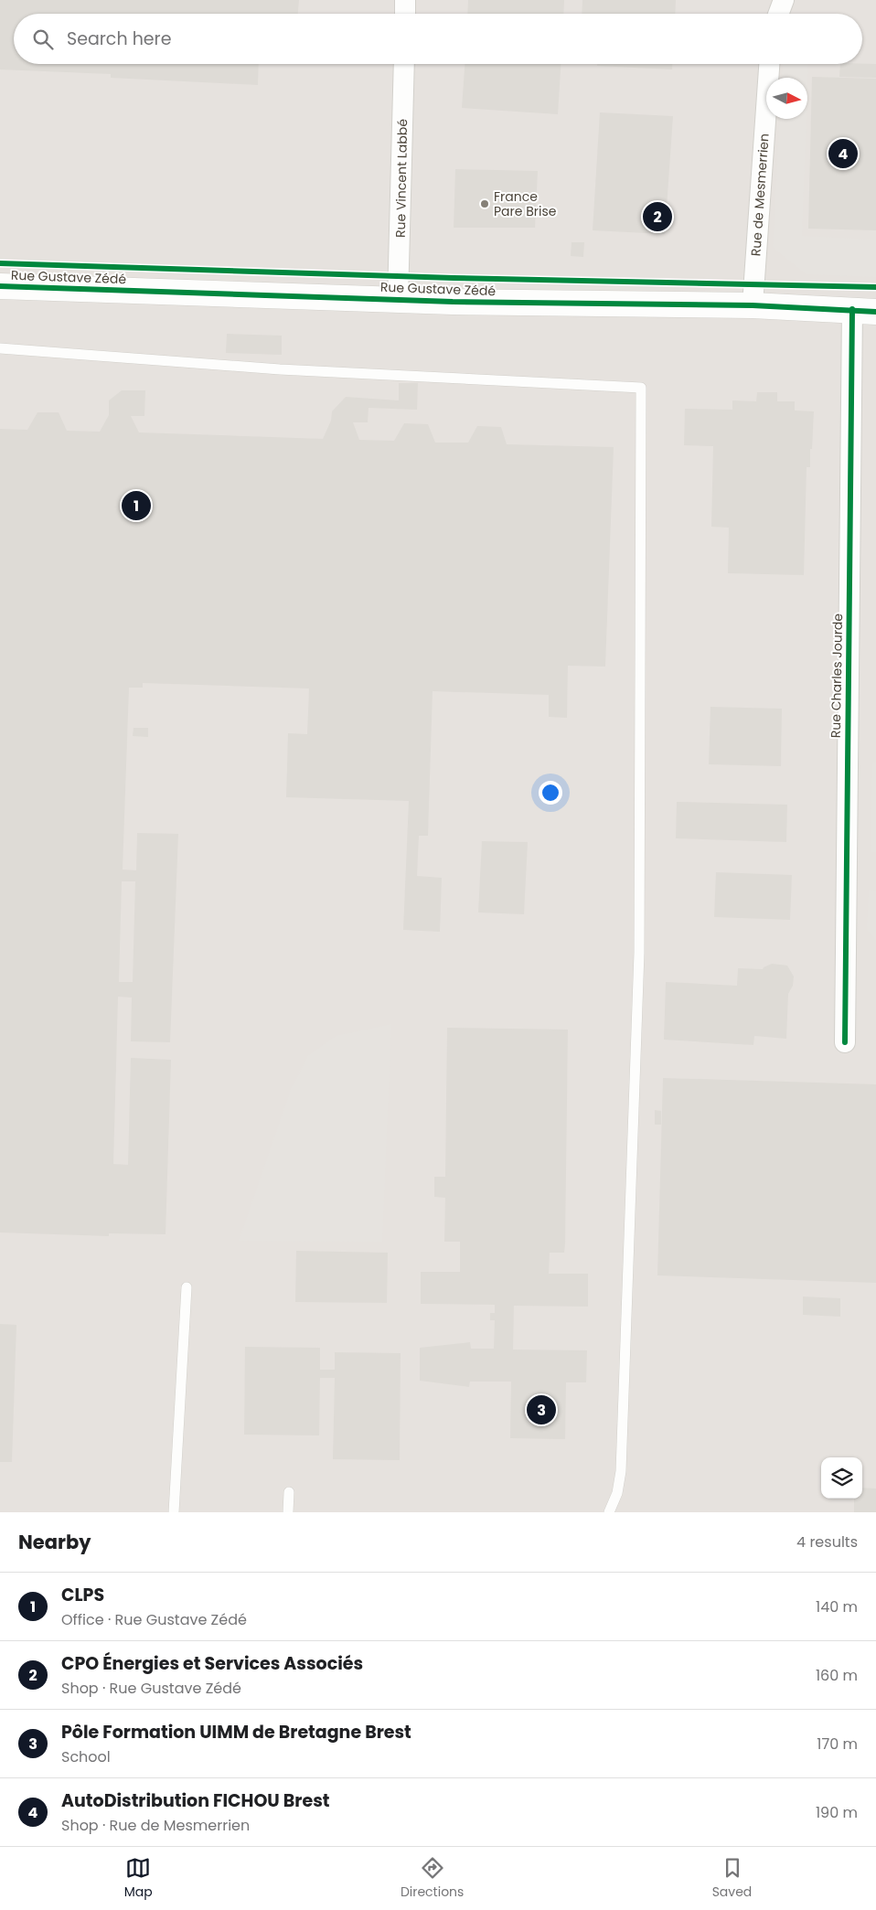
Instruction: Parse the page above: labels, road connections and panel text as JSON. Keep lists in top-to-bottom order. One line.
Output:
{"streets":{"street":["Rue Vincent Labbé","Rue de Mesmerrien","Rue Gustave Zédé","Rue Charles Jourde"]},"crossings":[["Rue Vincent Labbé","Rue Gustave Zédé"],["Rue de Mesmerrien","Rue Gustave Zédé"],["Rue Gustave Zédé","Rue Charles Jourde"]],"places":["France Pare Brise"],"north":"right","page":{"search":"Search here","pins":["4","2","1","3"],"heading":["Nearby","4 results"],"list":[{"mark":"1","name":"CLPS","note":"Office · Rue Gustave Zédé","value":"140 m"},{"mark":"2","name":"CPO Énergies et Services Associés","note":"Shop · Rue Gustave Zédé","value":"160 m"},{"mark":"3","name":"Pôle Formation UIMM de Bretagne Brest","note":"School","value":"170 m"},{"mark":"4","name":"AutoDistribution FICHOU Brest","note":"Shop · Rue de Mesmerrien","value":"190 m"}],"nav":["Map","Directions","Saved"]}}
